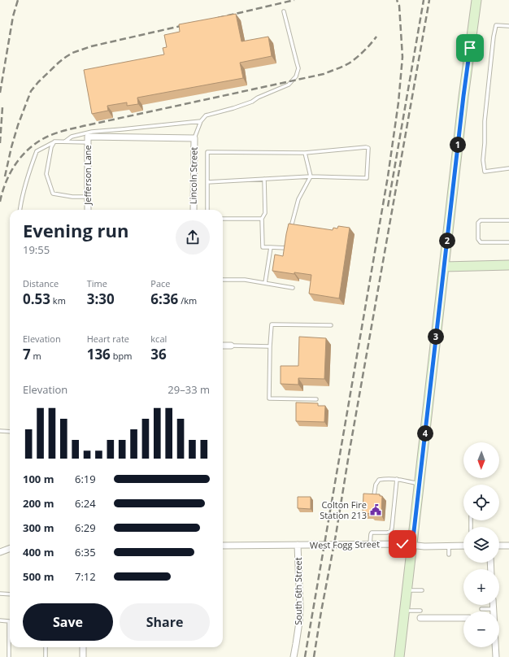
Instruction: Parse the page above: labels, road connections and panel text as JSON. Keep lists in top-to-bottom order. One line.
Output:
{"streets":{"street":["Jefferson Lane","Lincoln Street","West Fogg Street","South 6th Street"]},"crossings":[["West Fogg Street","South 6th Street"]],"places":{"public building":["Colton Fire Station 213"]},"north":"bottom","page":{"pins":["1","2","3","4"],"heading":["Evening run","19:55"],"stats":[["Distance","0.53 km"],["Time","3:30"],["Pace","6:36 /km"],["Elevation","7 m"],["Heart rate","136 bpm"],["kcal","36"]],"chart":["Elevation","29–33 m"],"map_buttons":["+","−"],"list":[{"name":"100 m","note":"6:19"},{"name":"200 m","note":"6:24"},{"name":"300 m","note":"6:29"},{"name":"400 m","note":"6:35"},{"name":"500 m","note":"7:12"}],"buttons":["Save","Share"]}}
